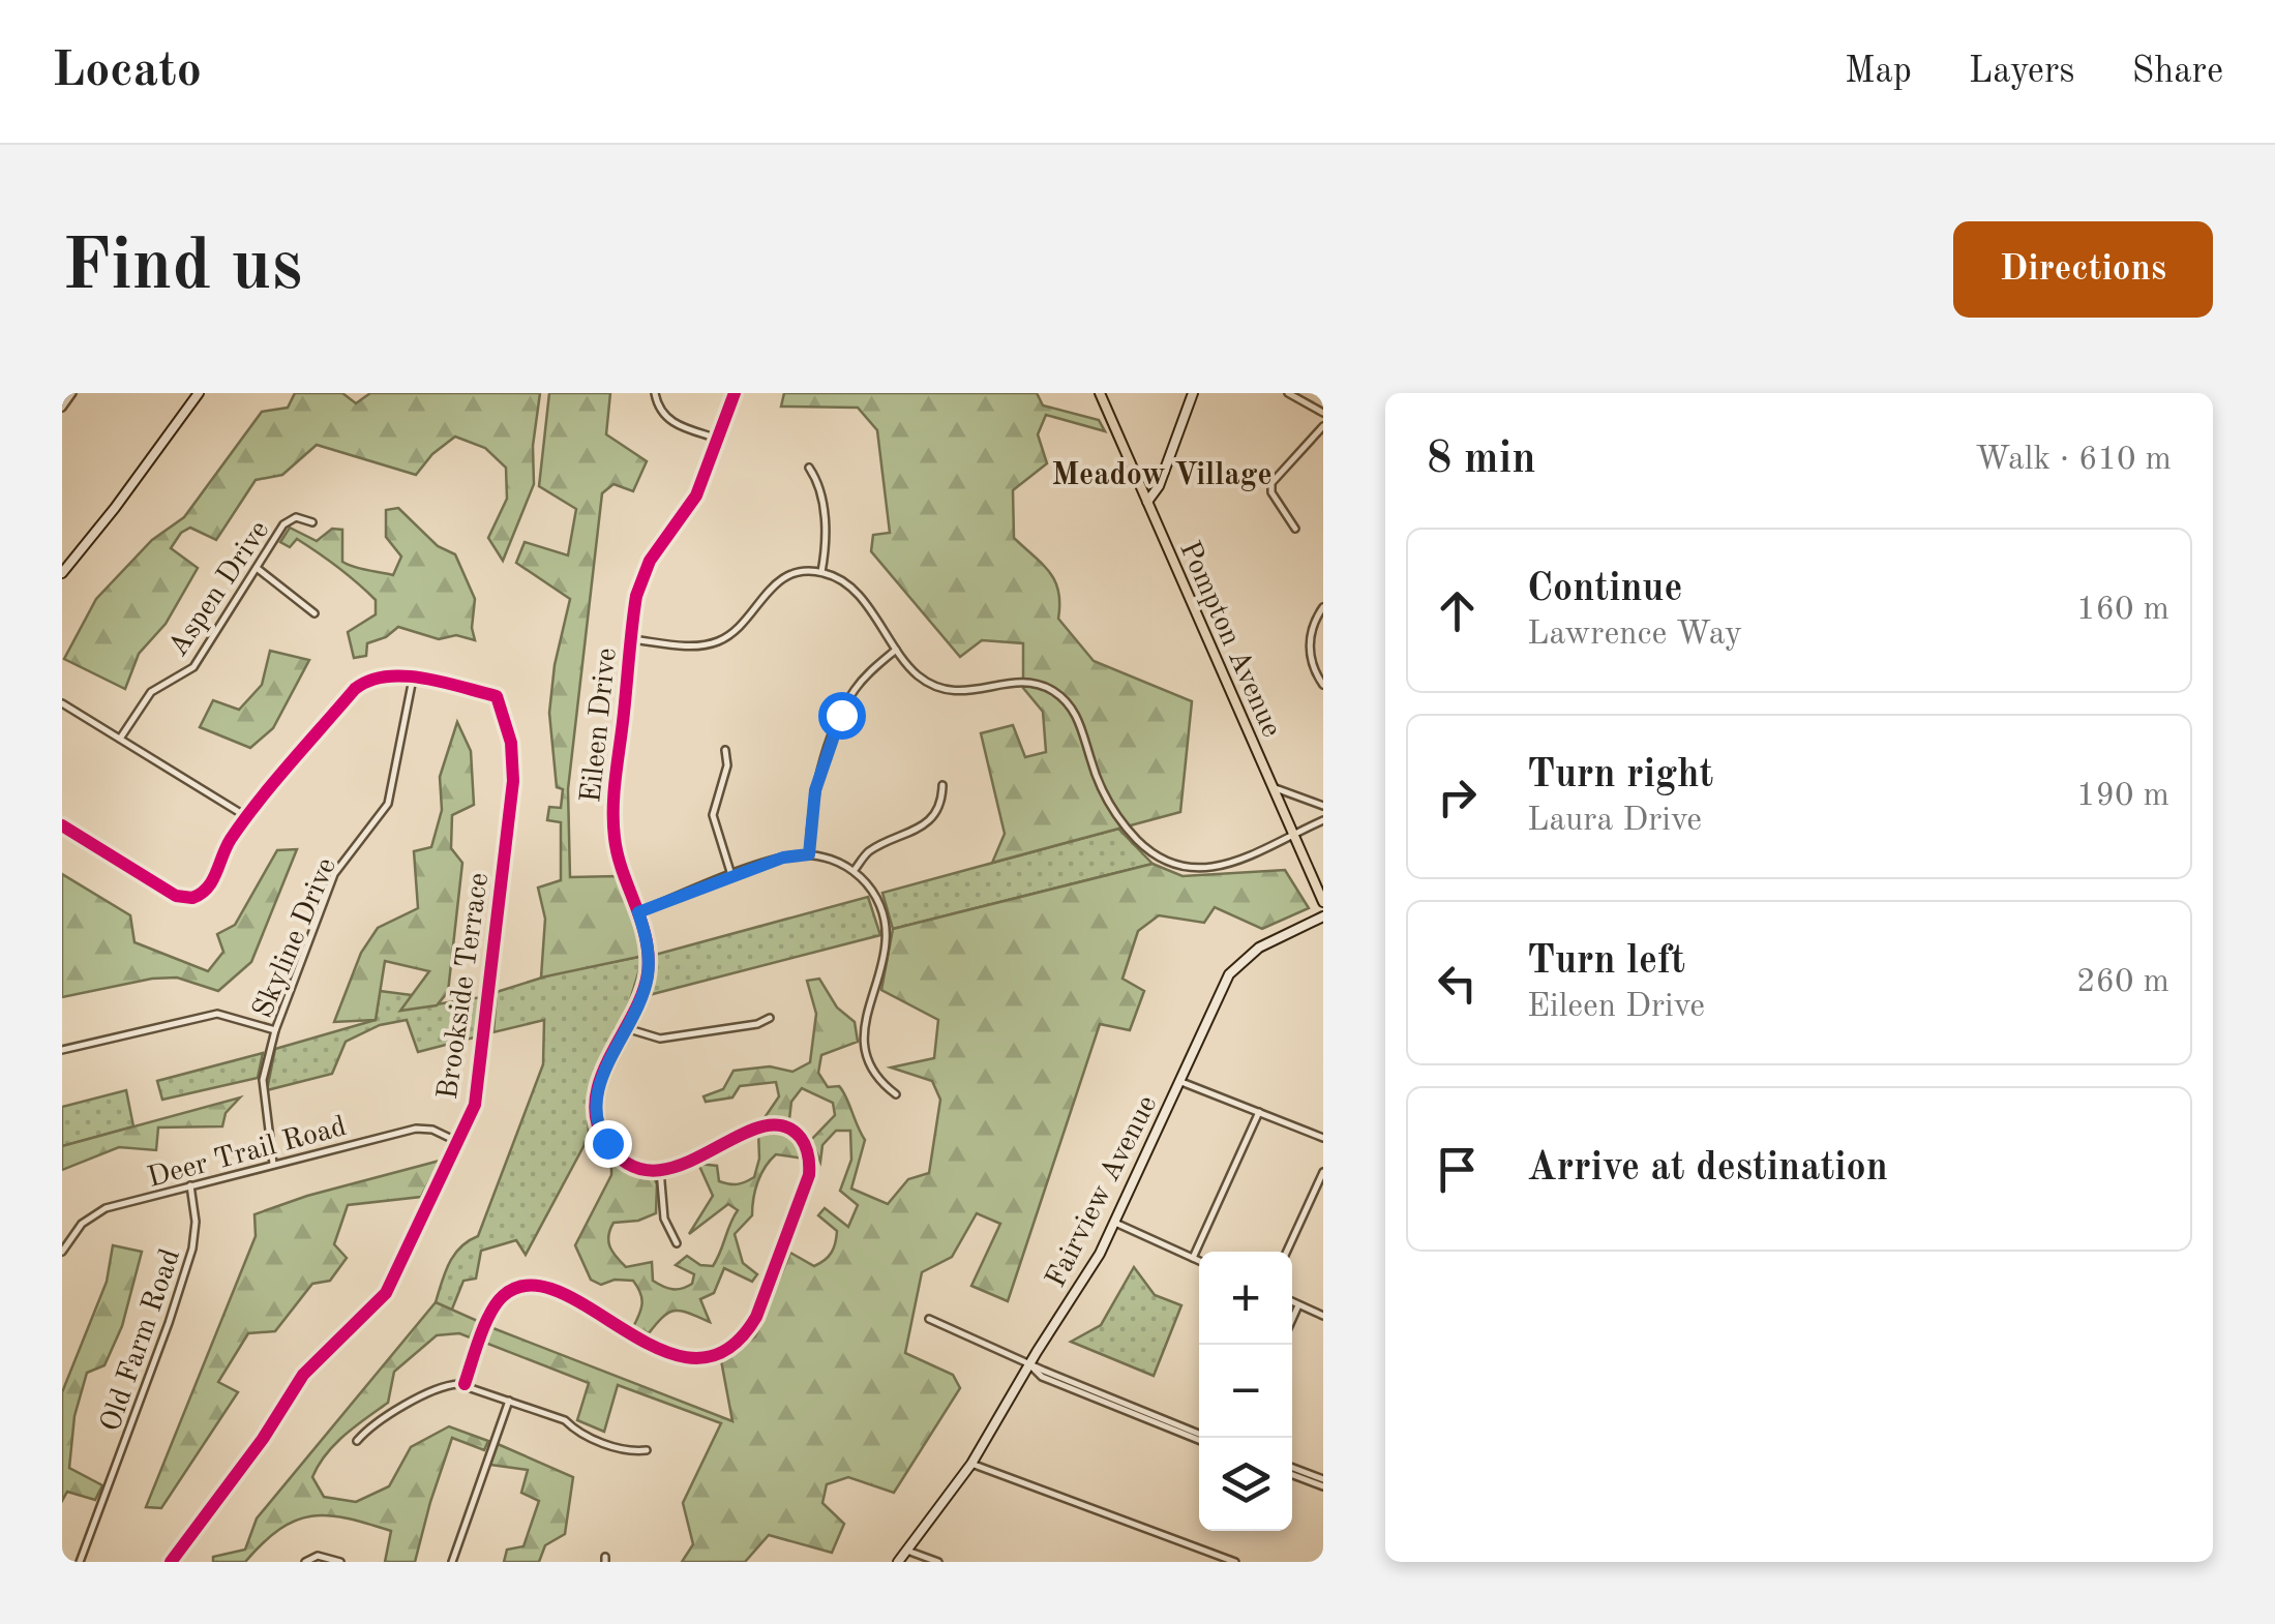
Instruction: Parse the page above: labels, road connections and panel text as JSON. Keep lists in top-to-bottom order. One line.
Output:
{"streets":{"main road":["Pompton Avenue","Fairview Avenue"],"street":["Aspen Drive","Eileen Drive","Skyline Drive","Brookside Terrace","Deer Trail Road","Old Farm Road"]},"crossings":[["Skyline Drive","Brookside Terrace"],["Skyline Drive","Deer Trail Road"],["Brookside Terrace","Deer Trail Road"],["Deer Trail Road","Old Farm Road"]],"districts":["Meadow Village"],"page":{"header":"Locato","nav":["Map","Layers","Share"],"buttons":"Directions","title":"Find us","heading":["8 min","Walk · 610 m"],"list":[["Continue","Lawrence Way","160 m"],["Turn right","Laura Drive","190 m"],["Turn left","Eileen Drive","260 m"],"Arrive at destination"],"map_buttons":["+","−"]}}
